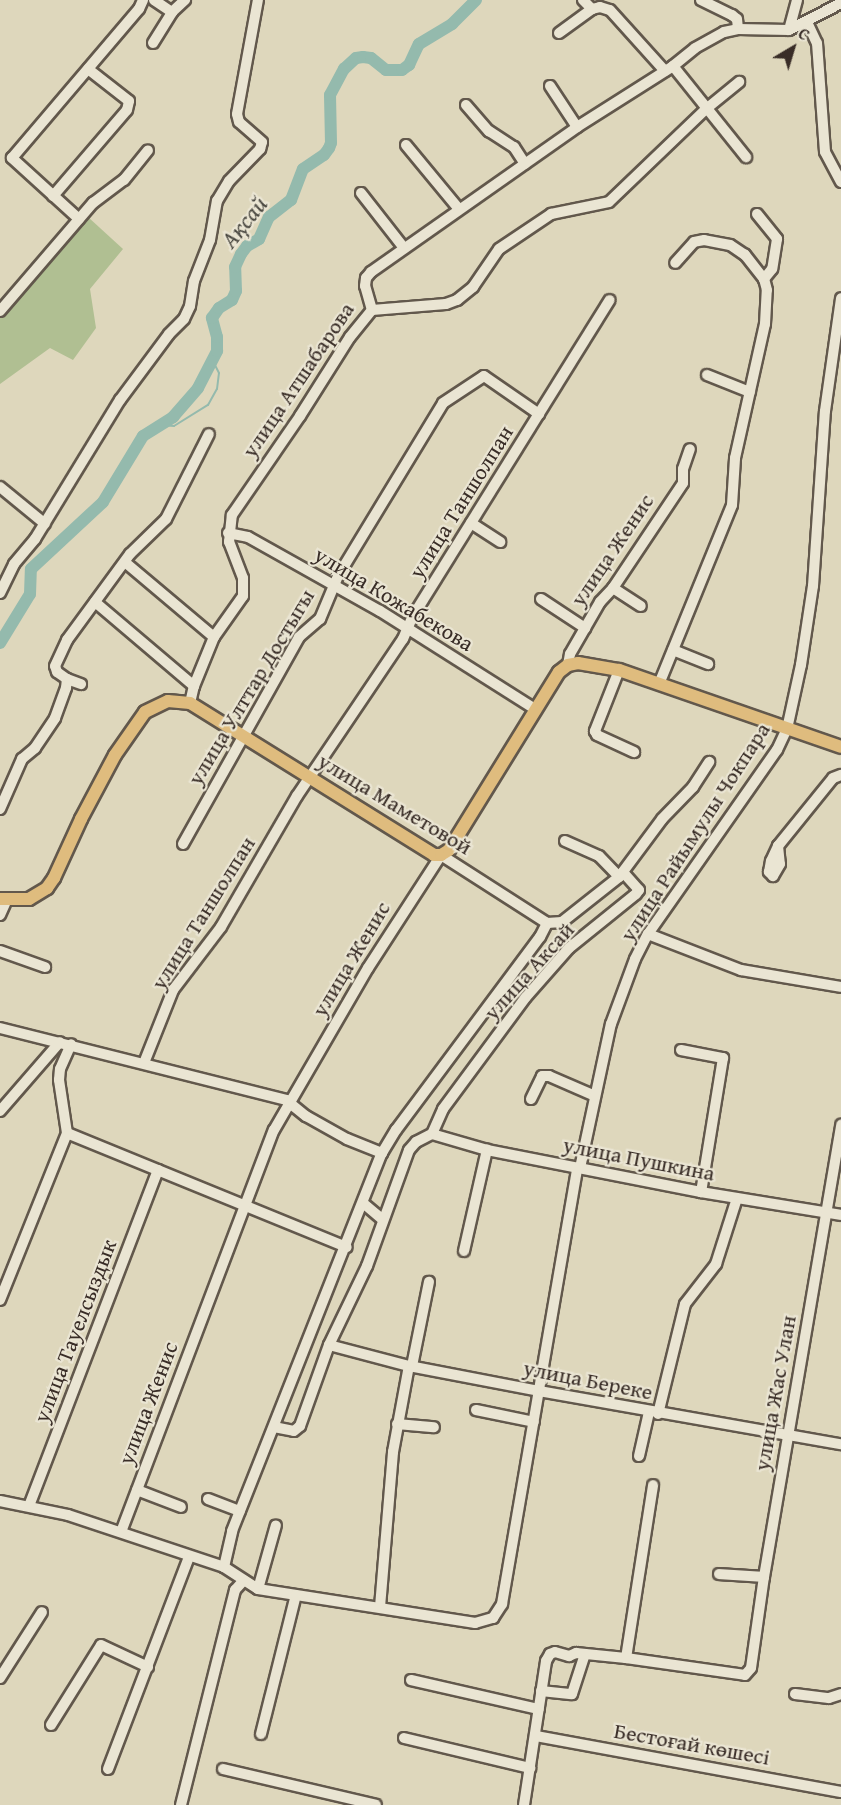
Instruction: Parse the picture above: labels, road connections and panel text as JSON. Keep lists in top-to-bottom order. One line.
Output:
{"streets":{"main road":["улица Женис","улица Маметовой"],"street":["улица Атшабарова","улица Таншолпан","улица Кожабекова","улица Улттар Достыгы","улица Райымулы Чокпара","улица Аксай","улица Пушкина","улица Тауелсыздык","улица Береке","улица Жас Улан","Бестоғай көшесі"]},"crossings":[["улица Атшабарова","улица Кожабекова"],["улица Таншолпан","улица Кожабекова"],["улица Таншолпан","улица Улттар Достыгы"],["улица Таншолпан","улица Маметовой"],["улица Женис","улица Кожабекова"],["улица Женис","улица Маметовой"],["улица Кожабекова","улица Улттар Достыгы"],["улица Улттар Достыгы","улица Маметовой"],["улица Маметовой","улица Аксай"],["улица Райымулы Чокпара","улица Пушкина"],["улица Райымулы Чокпара","улица Береке"],["улица Аксай","улица Пушкина"],["улица Аксай","улица Береке"],["улица Пушкина","улица Жас Улан"],["улица Береке","улица Жас Улан"]],"water":["Ақсай"],"north":"top right"}
